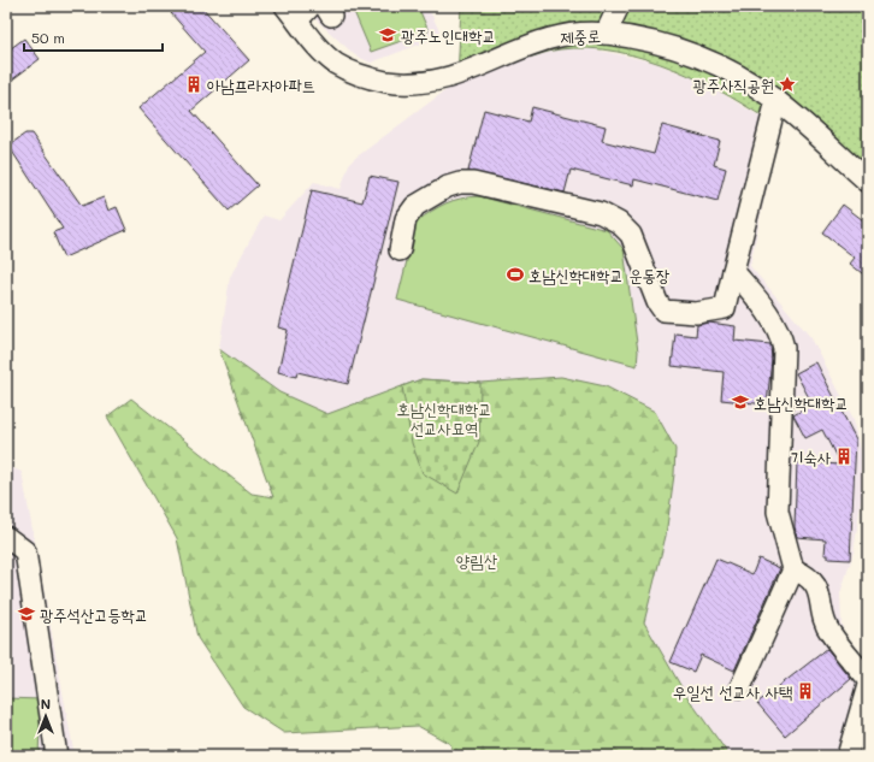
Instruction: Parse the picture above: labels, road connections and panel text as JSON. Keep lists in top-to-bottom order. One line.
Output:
{"streets":{"street":["제중로"]},"parks":["호남신학대학교 선교사묘역","양림산"],"places":{"school or university":["광주노인대학교","호남신학대학교","광주석산고등학교"],"building":["아남프라자아파트","기숙사","우일선 선교사 사택"],"place":["광주사직공원"],"sports":["호남신학대학교 운동장"]},"scale_bar":"50 m","north":"top"}
